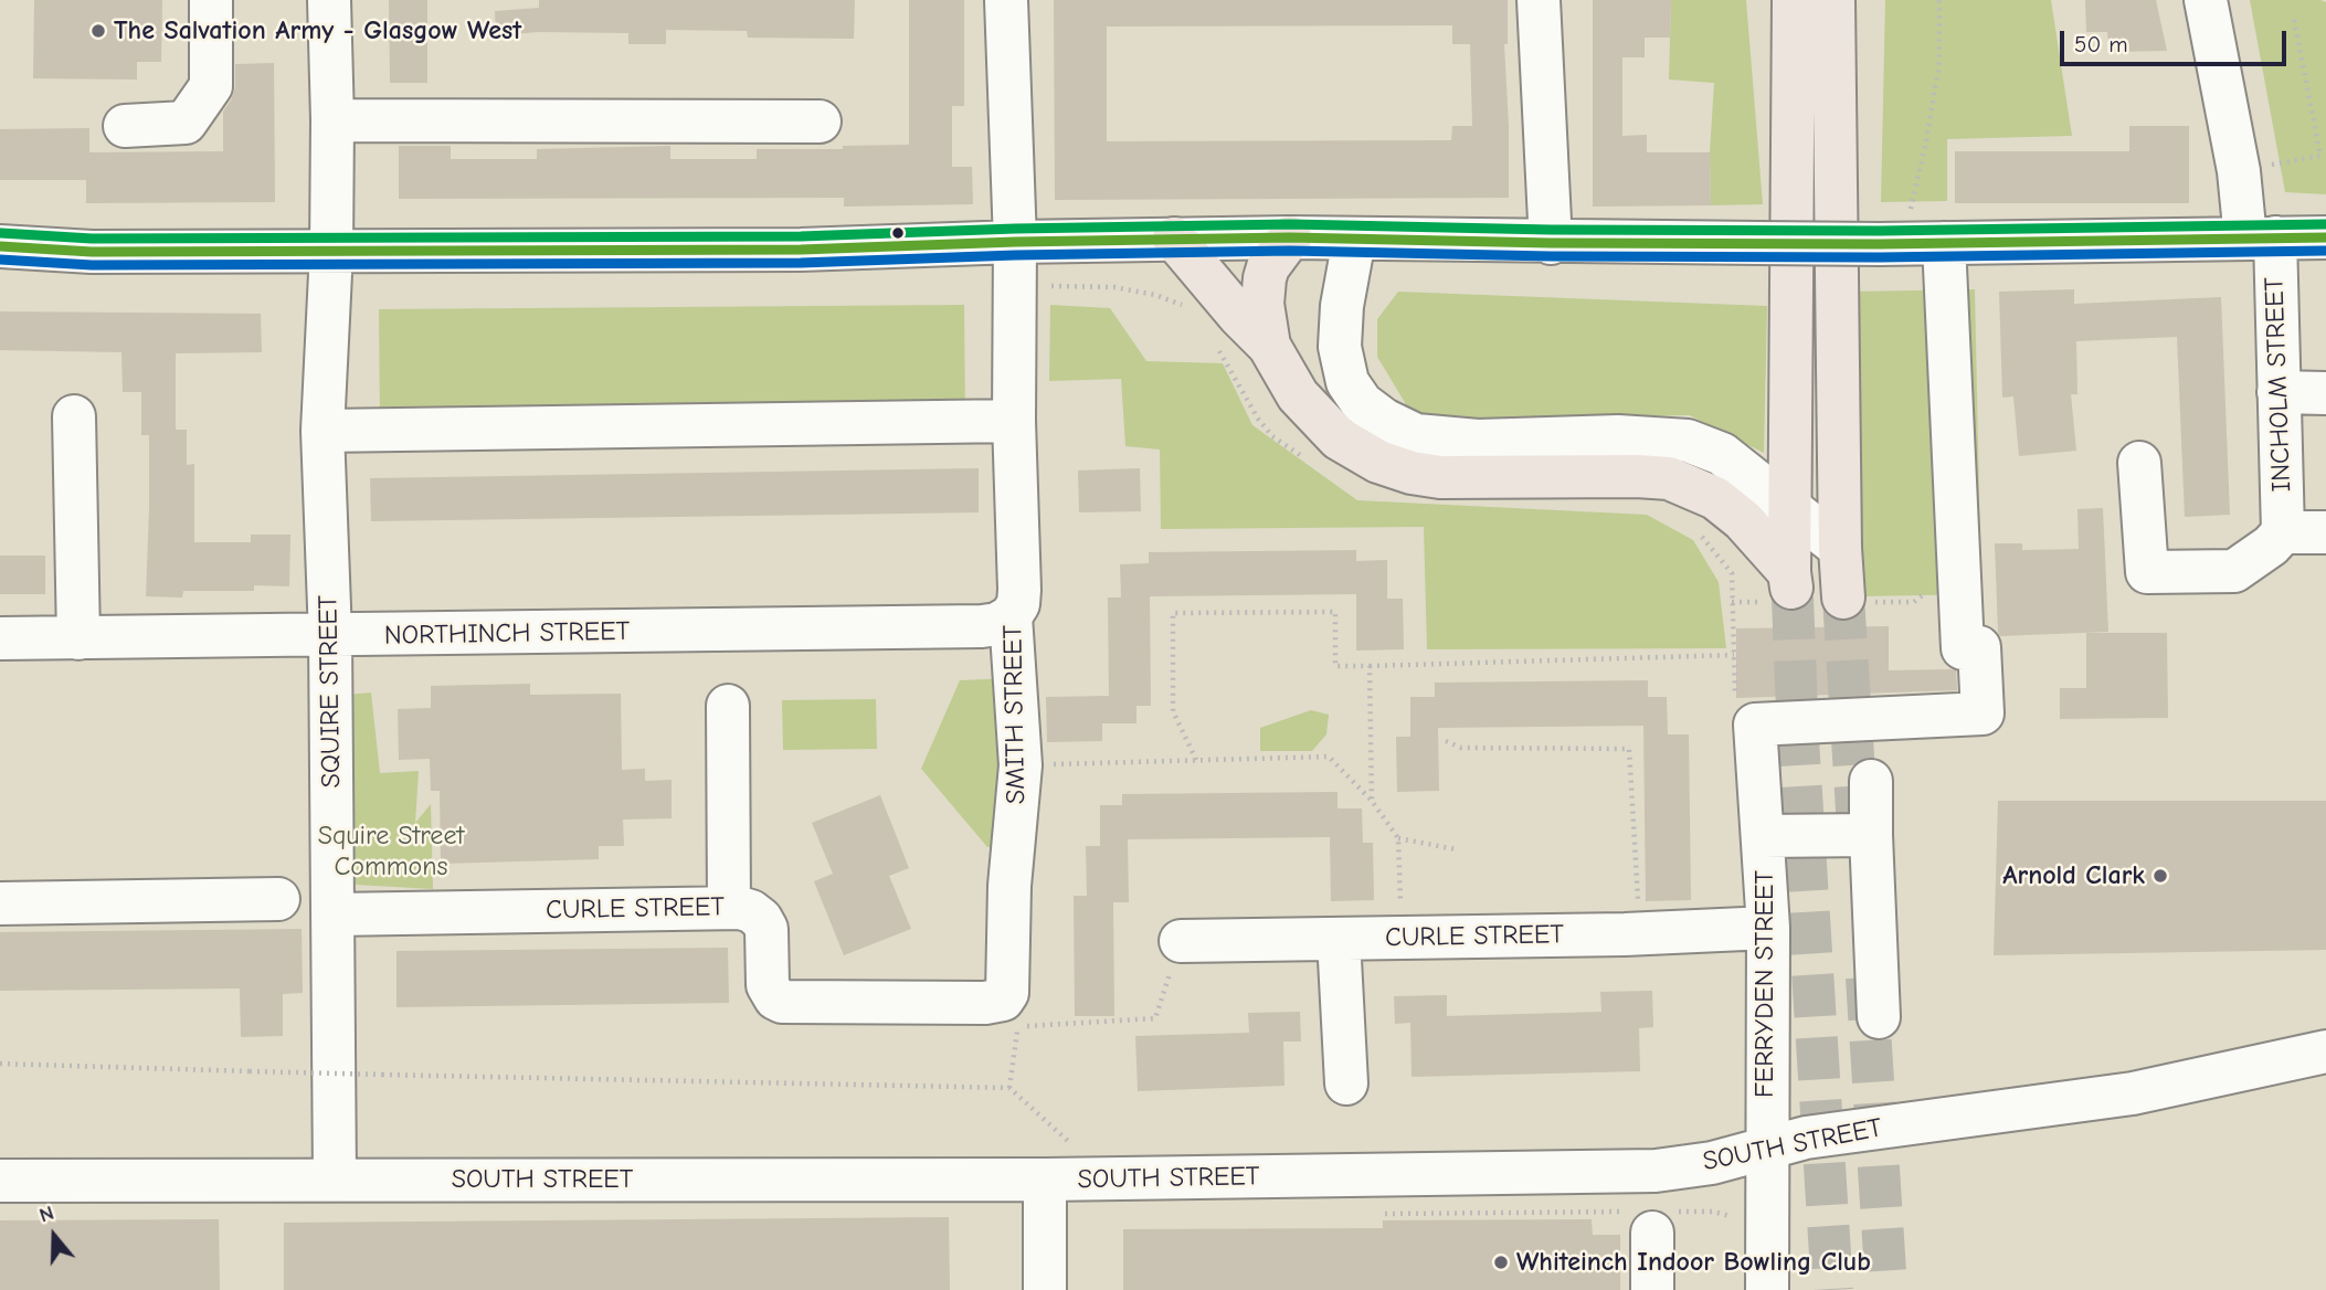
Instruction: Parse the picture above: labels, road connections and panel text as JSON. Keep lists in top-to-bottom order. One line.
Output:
{"streets":{"street":["INCHOLM STREET","NORTHINCH STREET","SQUIRE STREET","SMITH STREET","CURLE STREET","FERRYDEN STREET","SOUTH STREET"]},"crossings":[["NORTHINCH STREET","SQUIRE STREET"],["NORTHINCH STREET","SMITH STREET"],["SQUIRE STREET","CURLE STREET"],["SQUIRE STREET","SOUTH STREET"],["SMITH STREET","CURLE STREET"],["CURLE STREET","FERRYDEN STREET"],["FERRYDEN STREET","SOUTH STREET"]],"parks":["Squire Street Commons"],"places":["The Salvation Army - Glasgow West","Arnold Clark","Whiteinch Indoor Bowling Club"],"scale_bar":"50 m","north":"top"}
